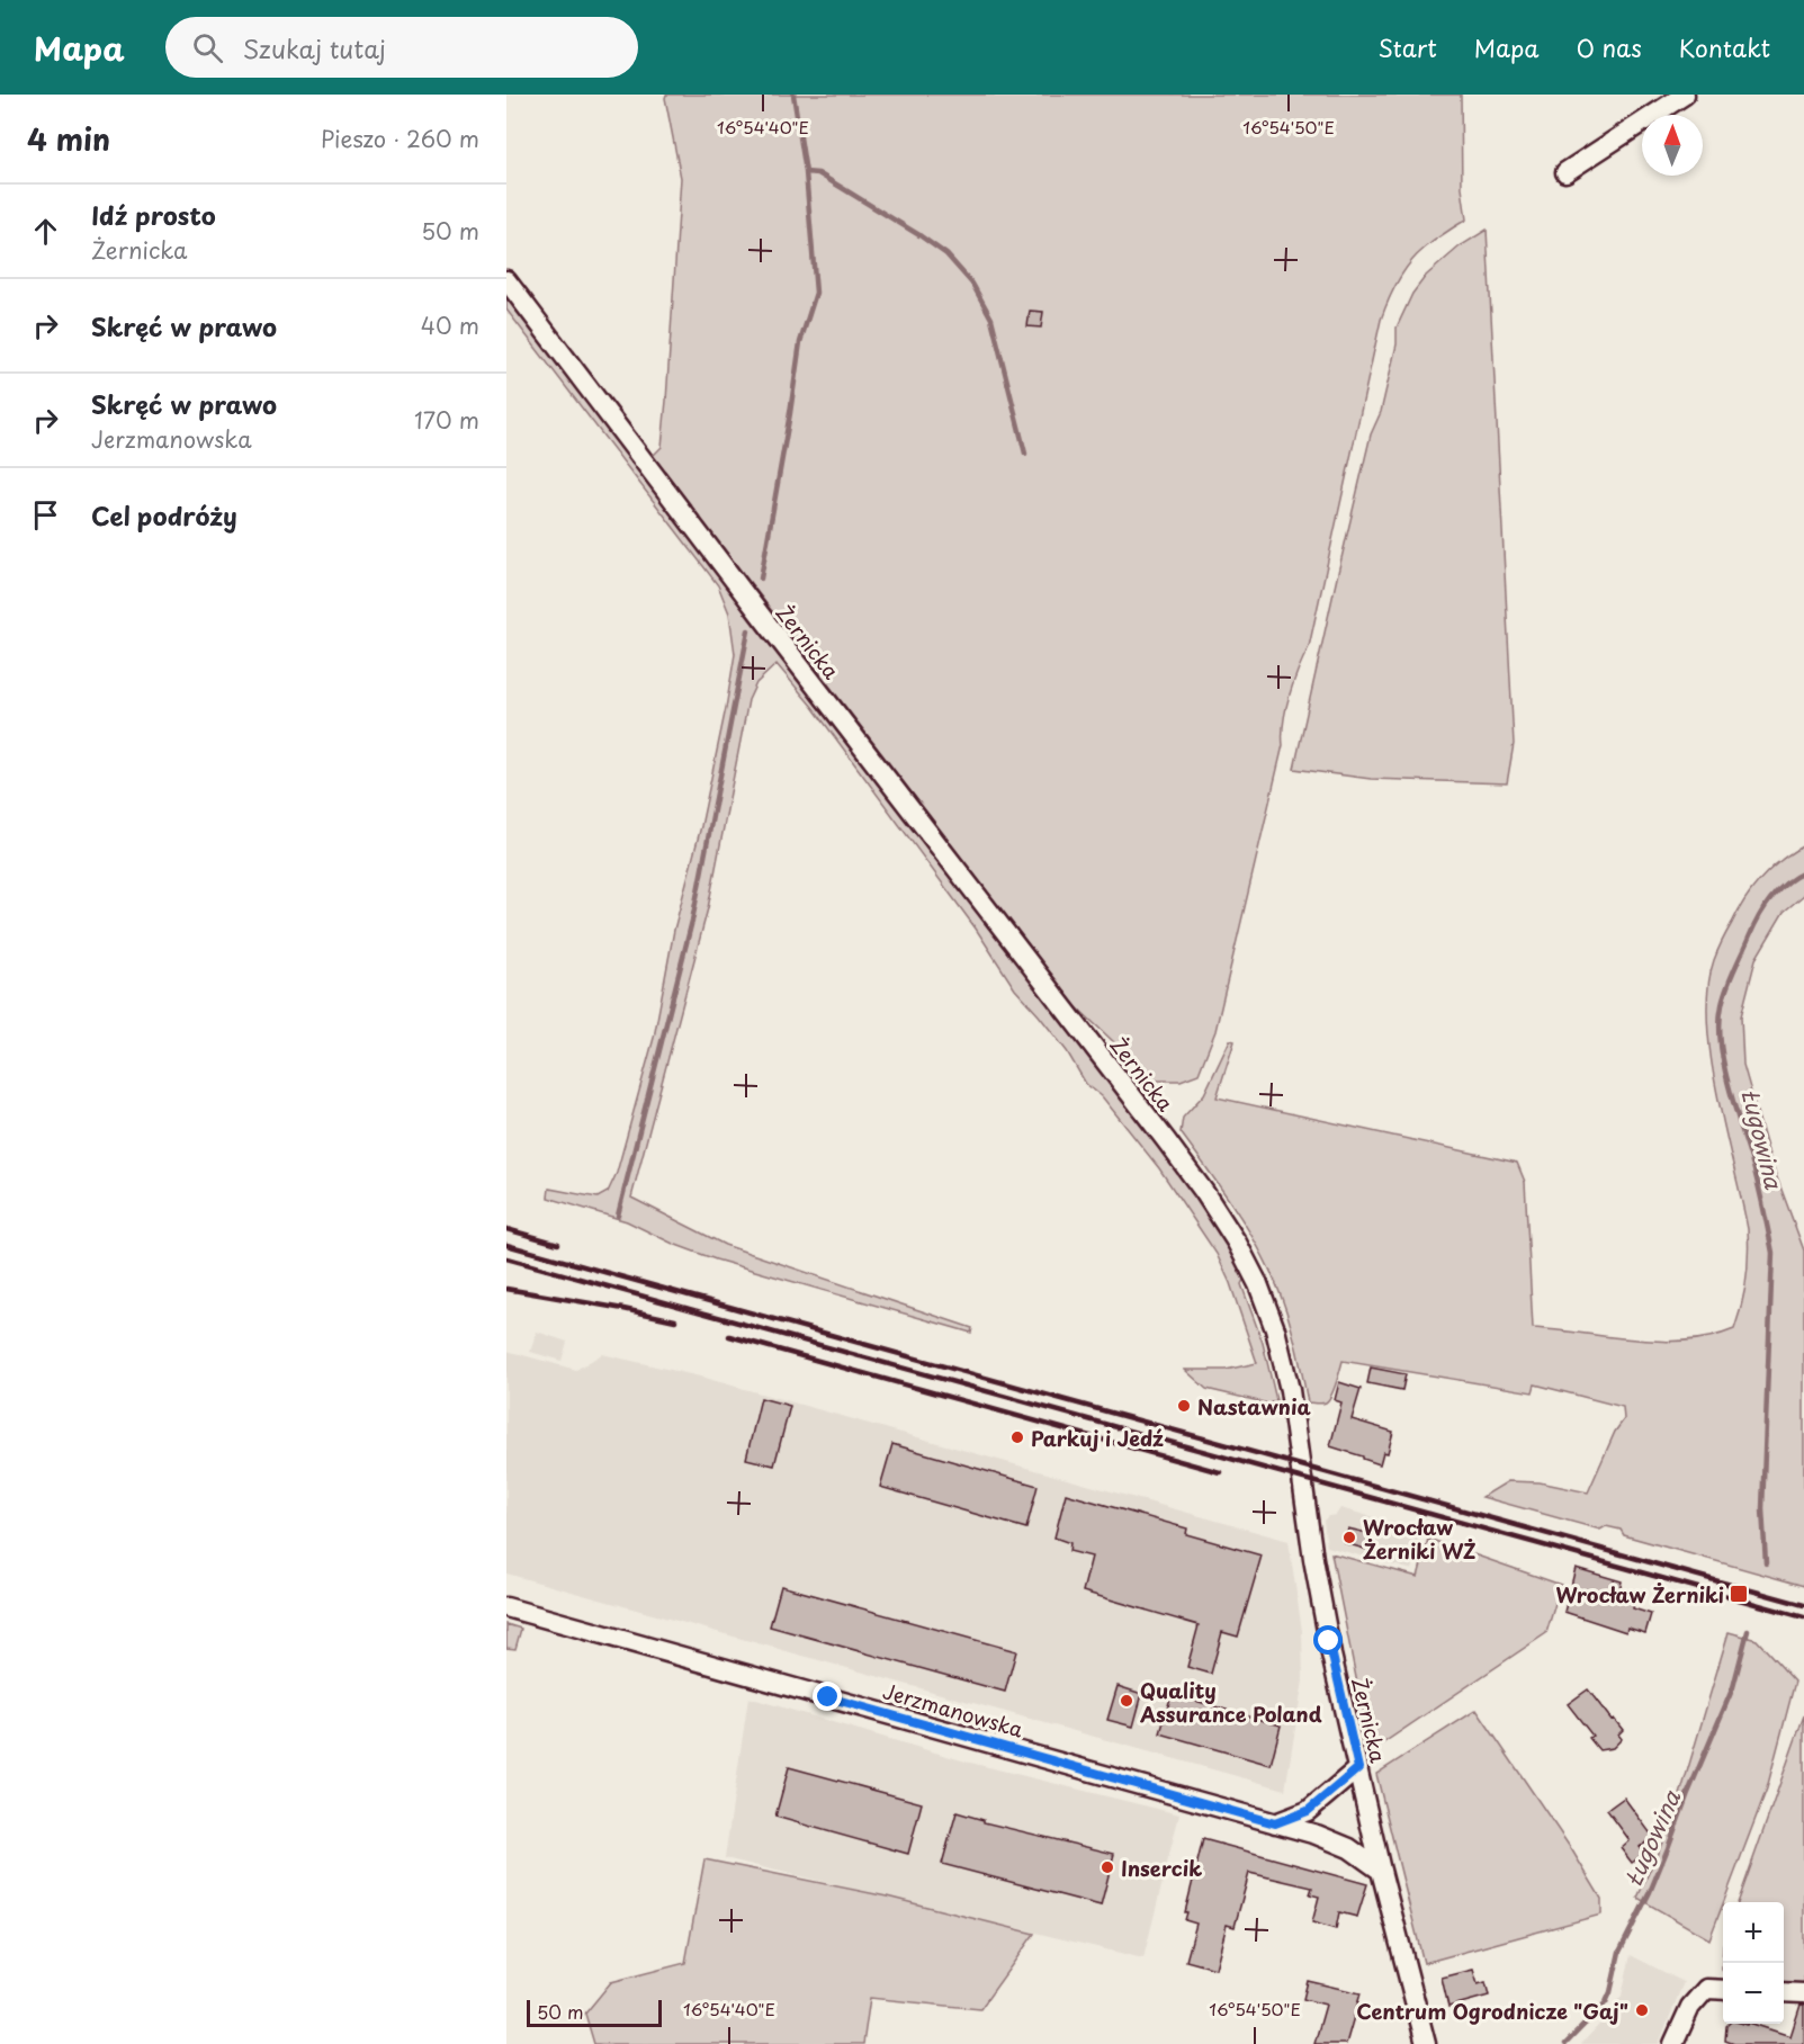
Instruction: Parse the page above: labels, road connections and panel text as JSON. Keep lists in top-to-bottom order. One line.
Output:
{"streets":{"street":["Żernicka","Jerzmanowska"]},"crossings":[["Żernicka","Jerzmanowska"]],"water":["Ługowina"],"places":{"other":["Nastawnia","Parkuj i Jedź","Wrocław Żerniki WŻ","Quality Assurance Poland","Insercik","Centrum Ogrodnicze \"Gaj\""],"transit":["Wrocław Żerniki"]},"scale_bar":"50 m","north":"top","page":{"header":"Mapa","search":"Szukaj tutaj","nav":["Start","Mapa","O nas","Kontakt"],"heading":["4 min","Pieszo · 260 m"],"list":[["Idź prosto","Żernicka","50 m"],["Skręć w prawo","40 m"],["Skręć w prawo","Jerzmanowska","170 m"],"Cel podróży"],"map_buttons":["+","−"],"scale":"50 m"},"coordinates":["16°54'40\"E","16°54'50\"E"]}
